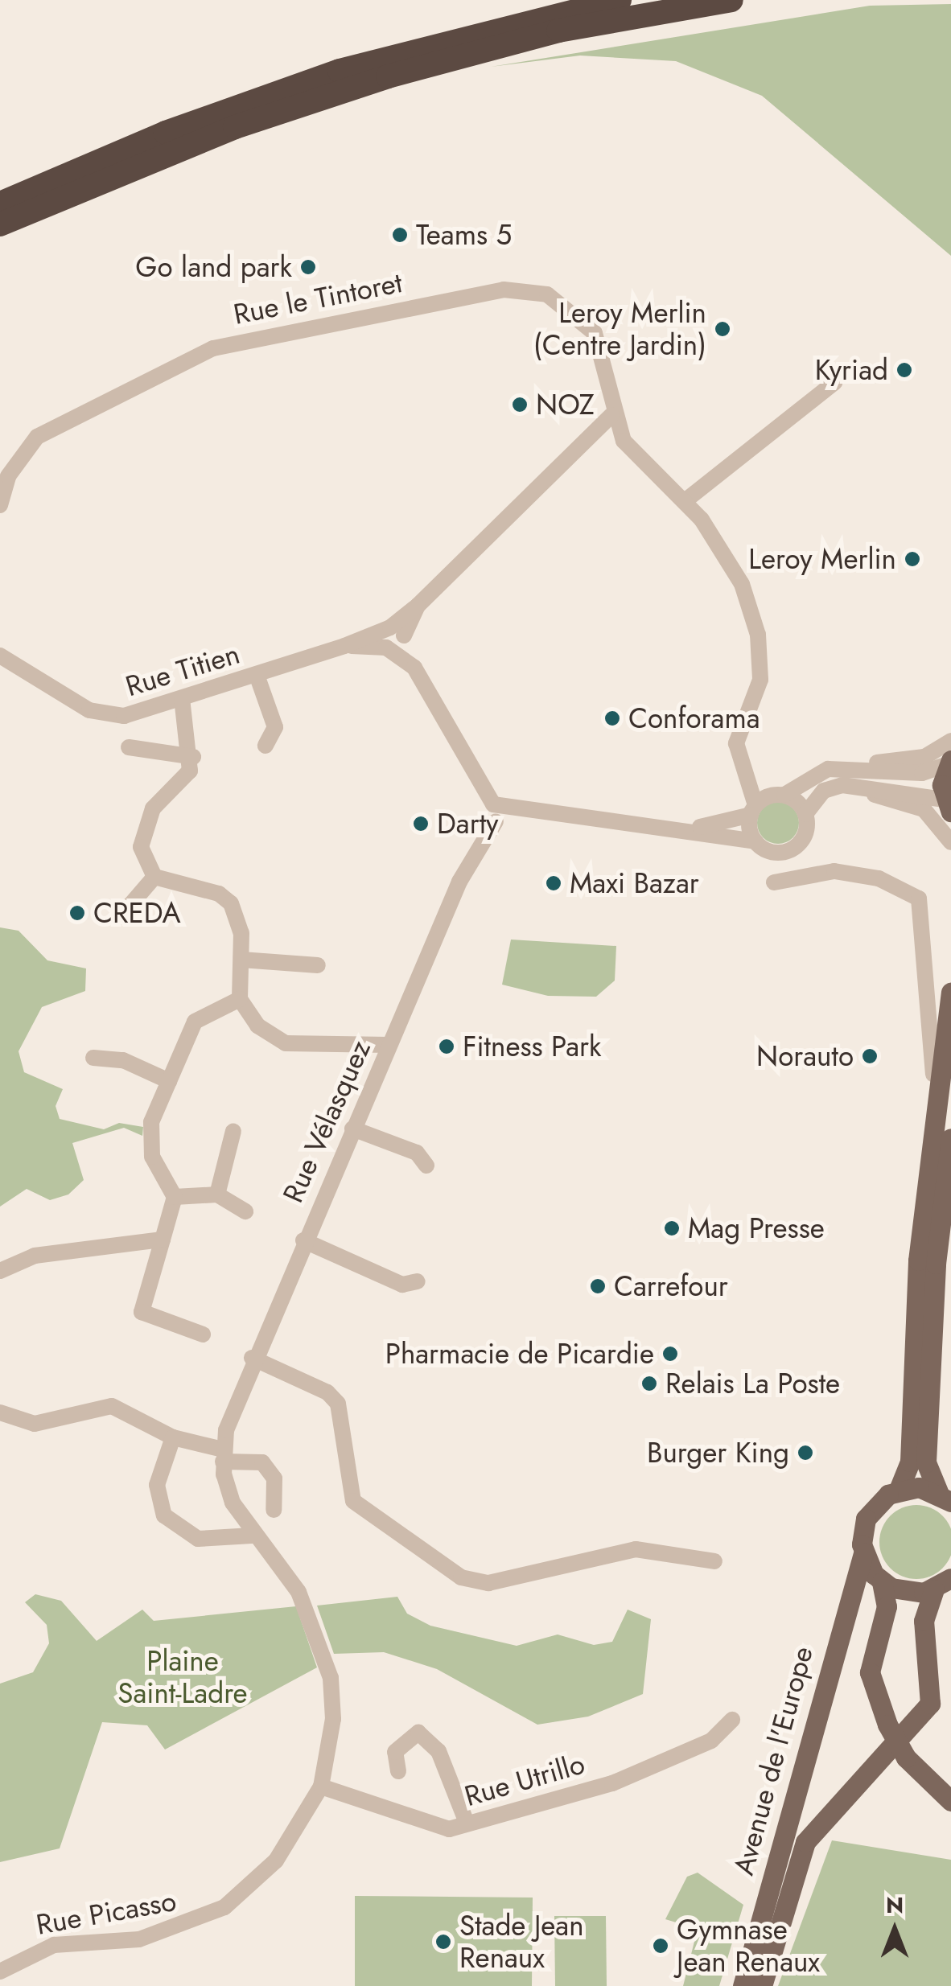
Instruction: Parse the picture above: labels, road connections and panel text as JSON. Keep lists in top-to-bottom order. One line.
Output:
{"streets":{"main road":["Avenue de l'Europe"],"street":["Rue le Tintoret","Rue Titien","Rue Vélasquez","Rue Utrillo","Rue Picasso"]},"crossings":[["Rue le Tintoret","Rue Titien"],["Rue Vélasquez","Rue Picasso"],["Rue Utrillo","Rue Picasso"]],"parks":["Plaine Saint-Ladre"],"places":["Teams 5","Go land park","Leroy Merlin (Centre Jardin)","Kyriad","NOZ","Leroy Merlin","Conforama","Darty","Maxi Bazar","CREDA","Fitness Park","Norauto","Mag Presse","Carrefour","Pharmacie de Picardie","Relais La Poste","Burger King","Stade Jean Renaux","Gymnase Jean Renaux"],"north":"top"}
